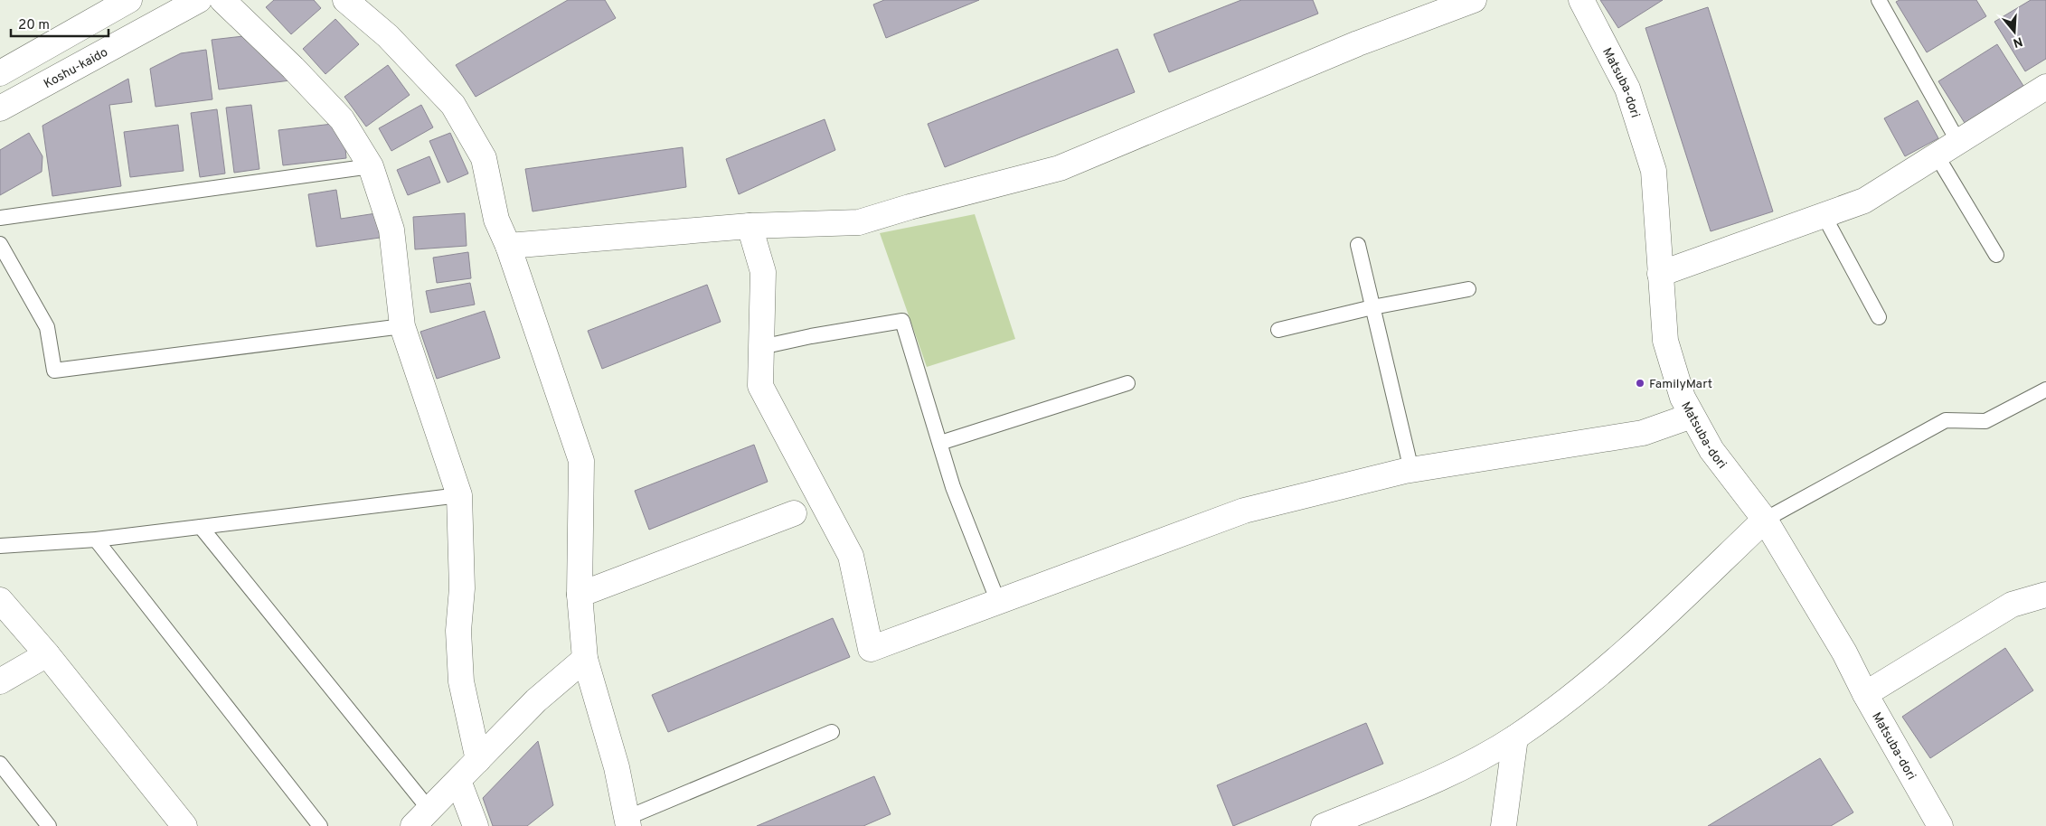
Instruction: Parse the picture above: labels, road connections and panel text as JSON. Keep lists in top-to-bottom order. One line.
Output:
{"streets":{"main road":["Koshu-kaido","Matsuba-dori"]},"places":["FamilyMart"],"scale_bar":"20 m","north":"bottom"}
